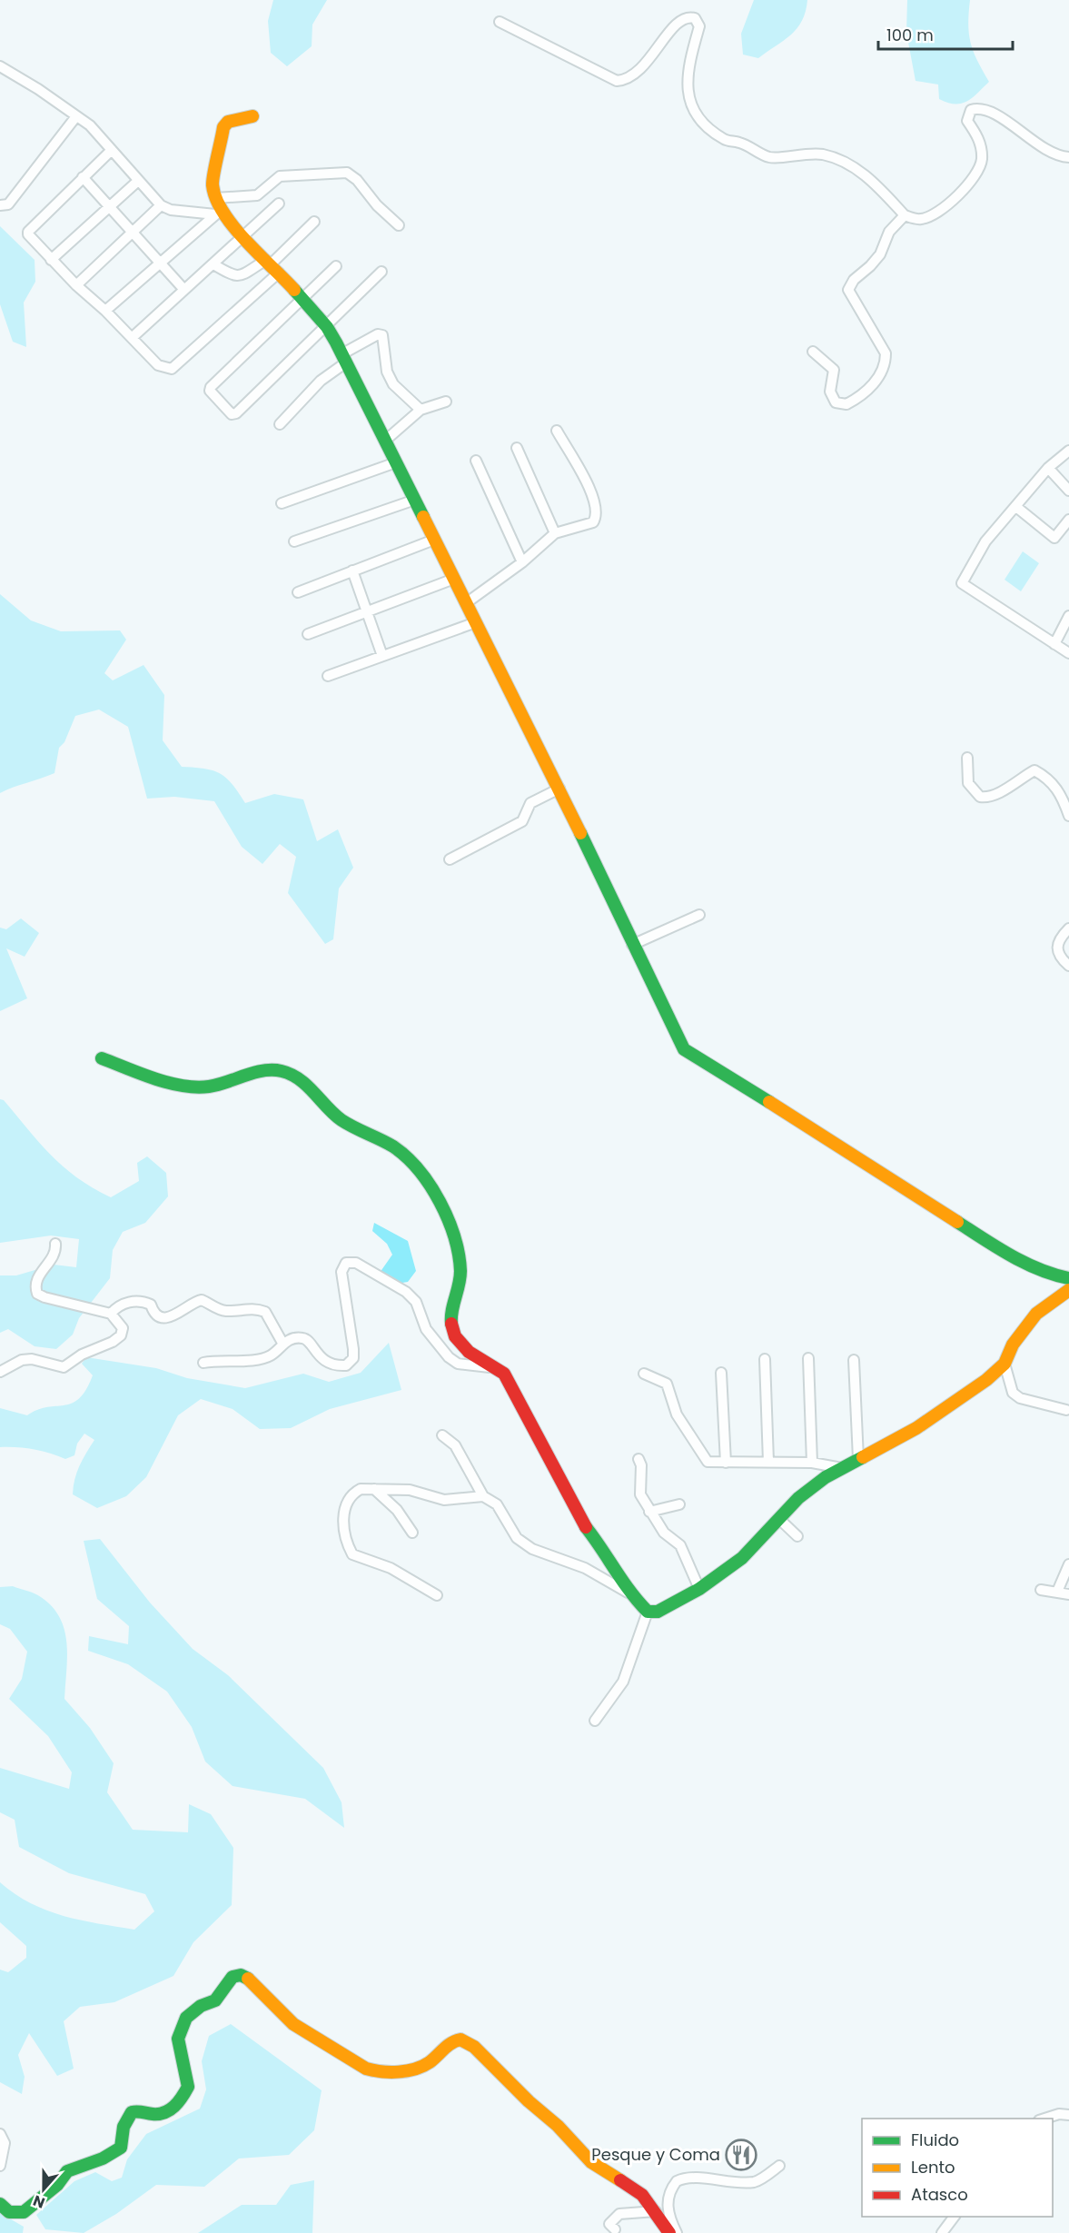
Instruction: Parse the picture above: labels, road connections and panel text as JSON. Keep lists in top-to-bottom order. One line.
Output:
{"places":{"restaurant":["Pesque y Coma"]},"legend":["Fluido","Lento","Atasco"],"scale_bar":"100 m","north":"bottom"}
